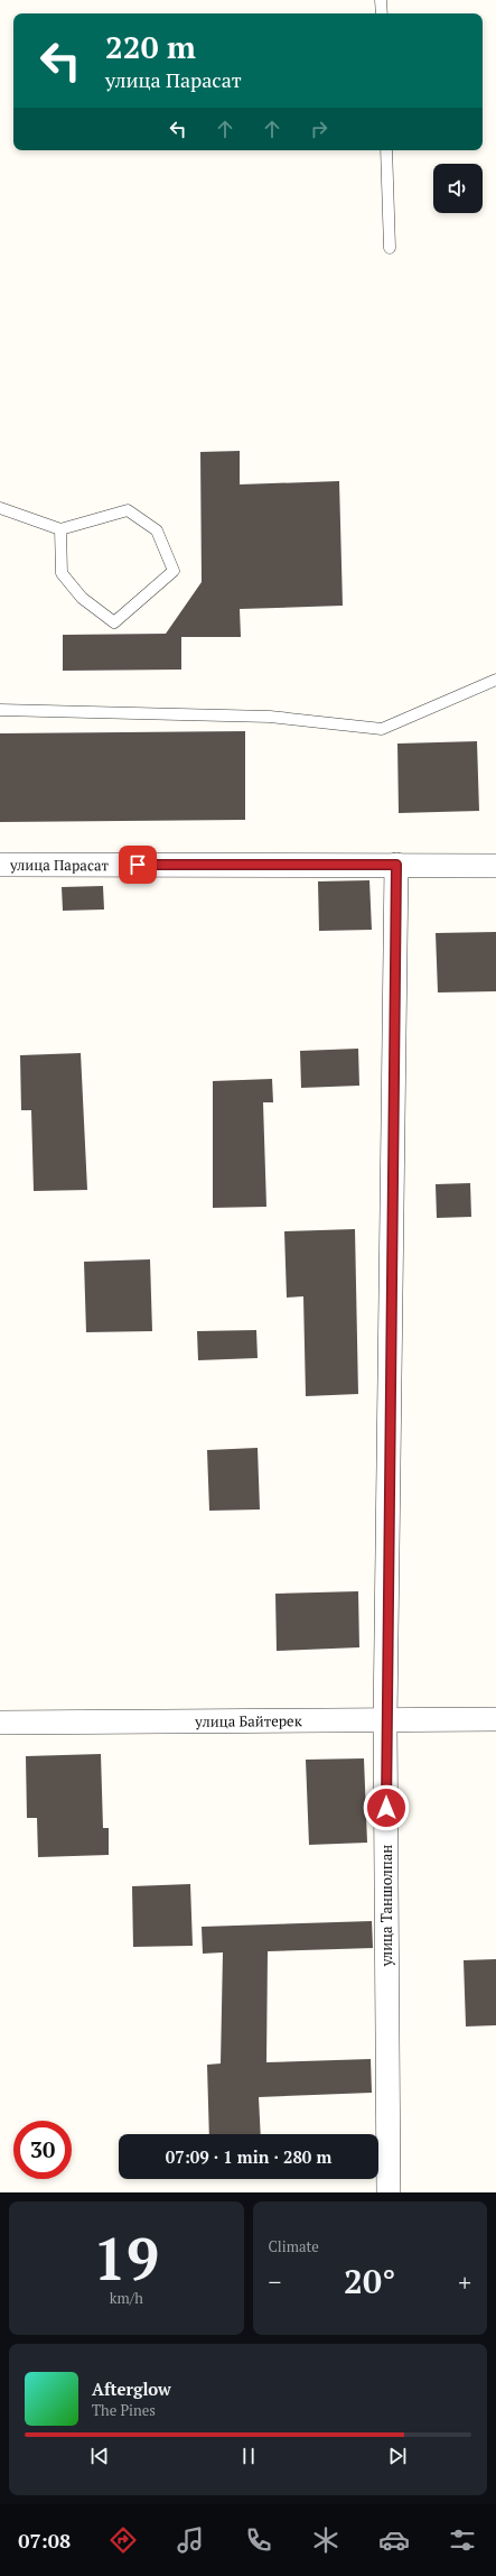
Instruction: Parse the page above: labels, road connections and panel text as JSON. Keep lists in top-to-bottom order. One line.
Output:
{"streets":{"street":["улица Парасат","улица Байтерек","улица Таншолпан"]},"crossings":[["улица Парасат","улица Таншолпан"],["улица Байтерек","улица Таншолпан"]],"page":{"turn":["220 m","улица Парасат"],"limit":"30","trip":"07:09 · 1 min · 280 m","tile":[["19","km/h"],"Climate"],"heat":["−","20°","+"],"song":["Afterglow","The Pines"],"tabs":"07:08"}}
